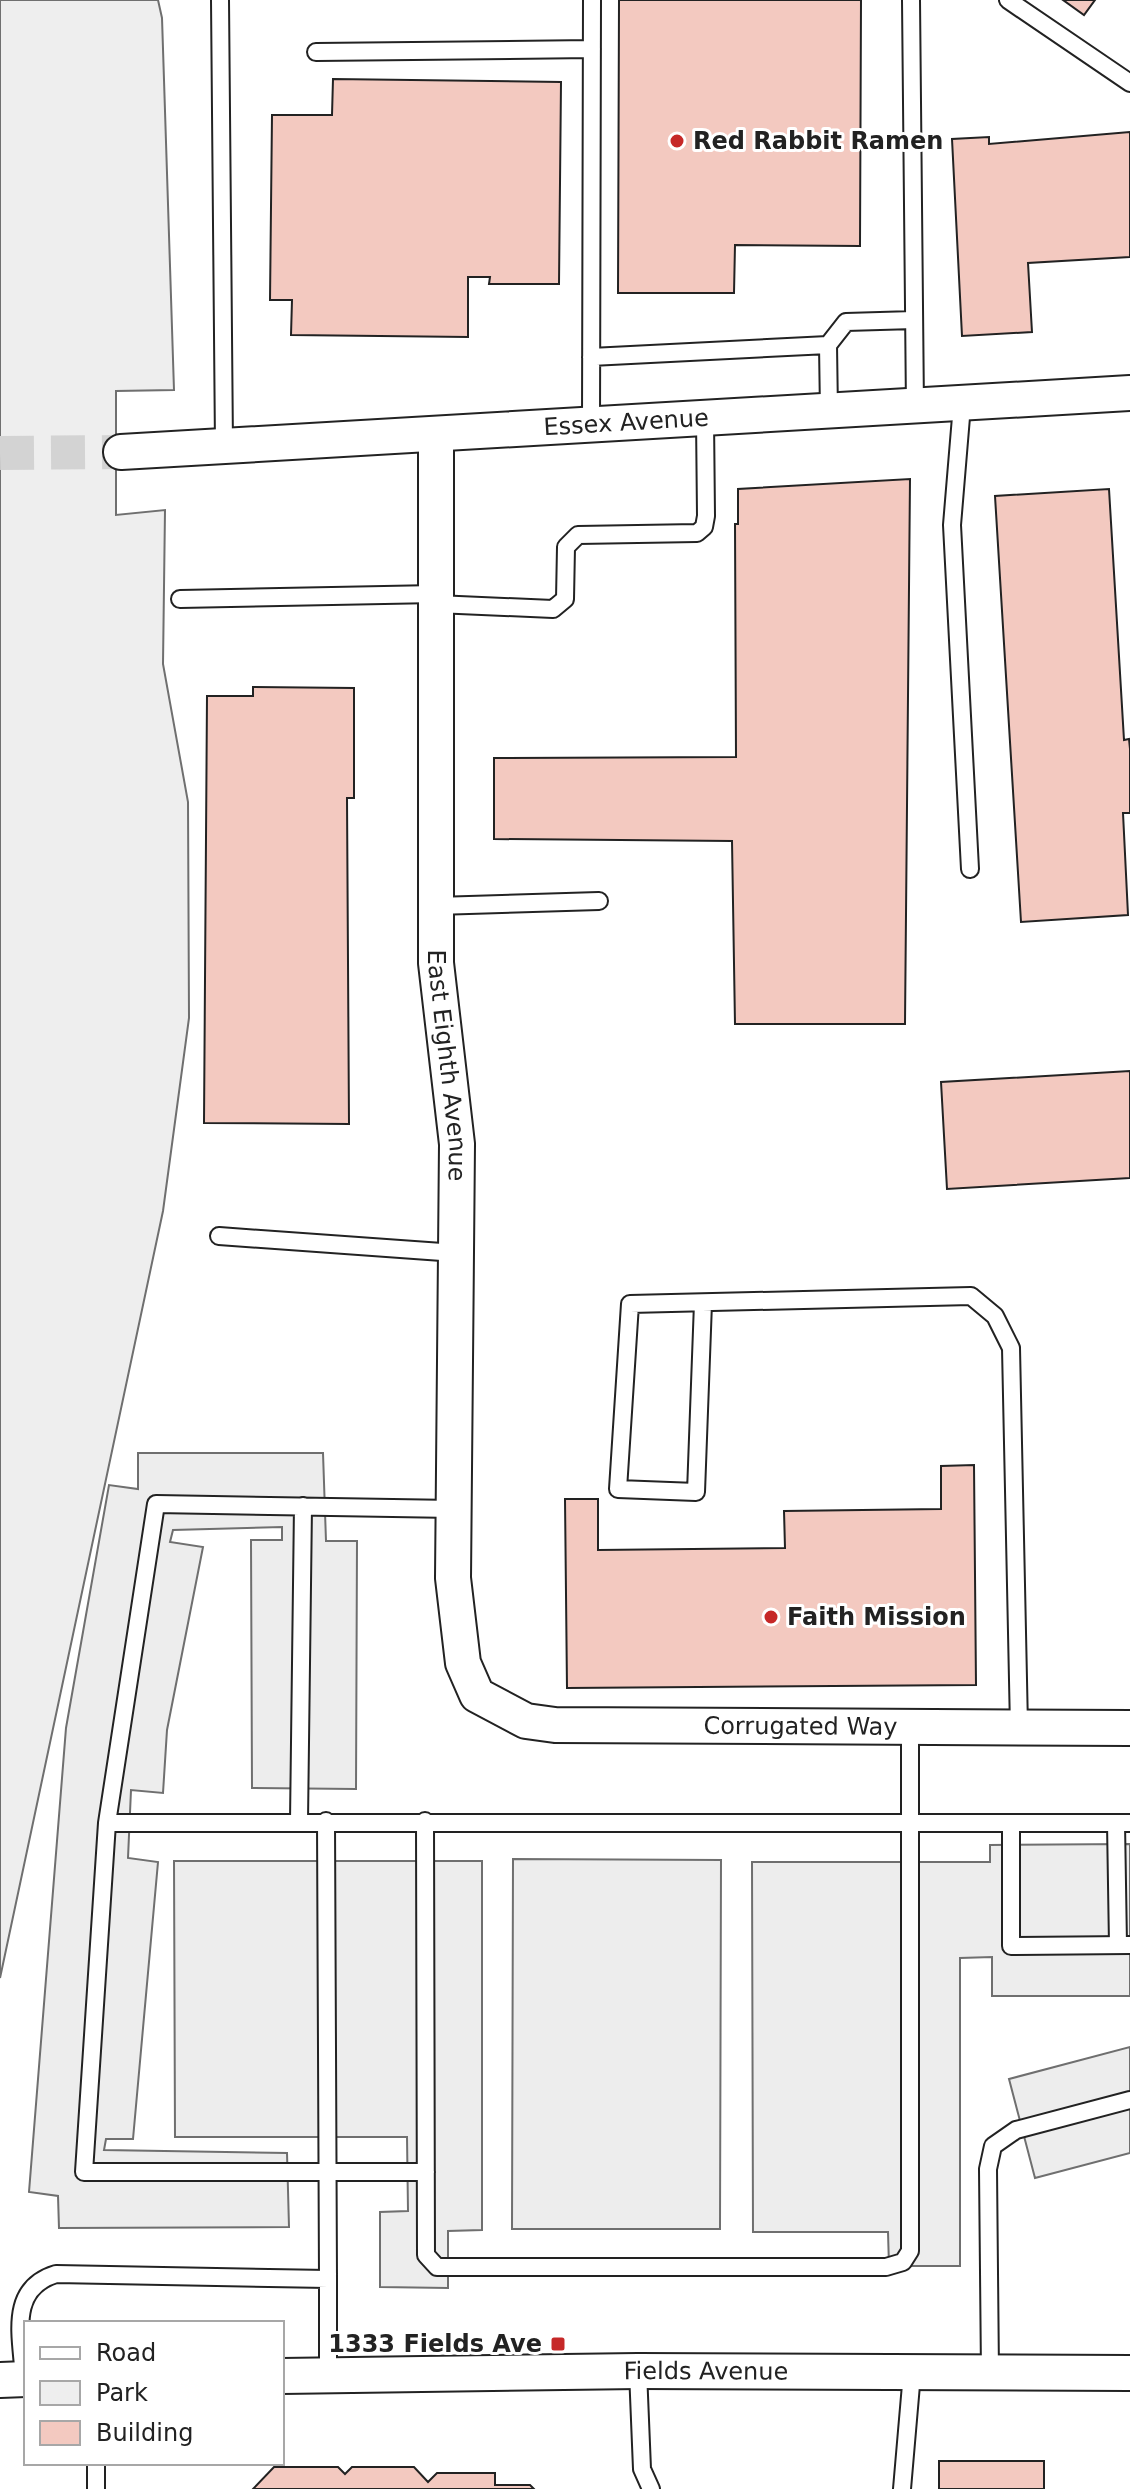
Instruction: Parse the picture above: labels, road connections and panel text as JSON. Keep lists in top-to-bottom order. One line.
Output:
{"streets":{"street":["Essex Avenue","East Eighth Avenue","Corrugated Way","Fields Avenue"]},"crossings":[["Essex Avenue","East Eighth Avenue"],["East Eighth Avenue","Corrugated Way"]],"places":{"other":["Red Rabbit Ramen","Faith Mission"],"transit":["1333 Fields Ave"]},"legend":["Road","Park","Building"]}
